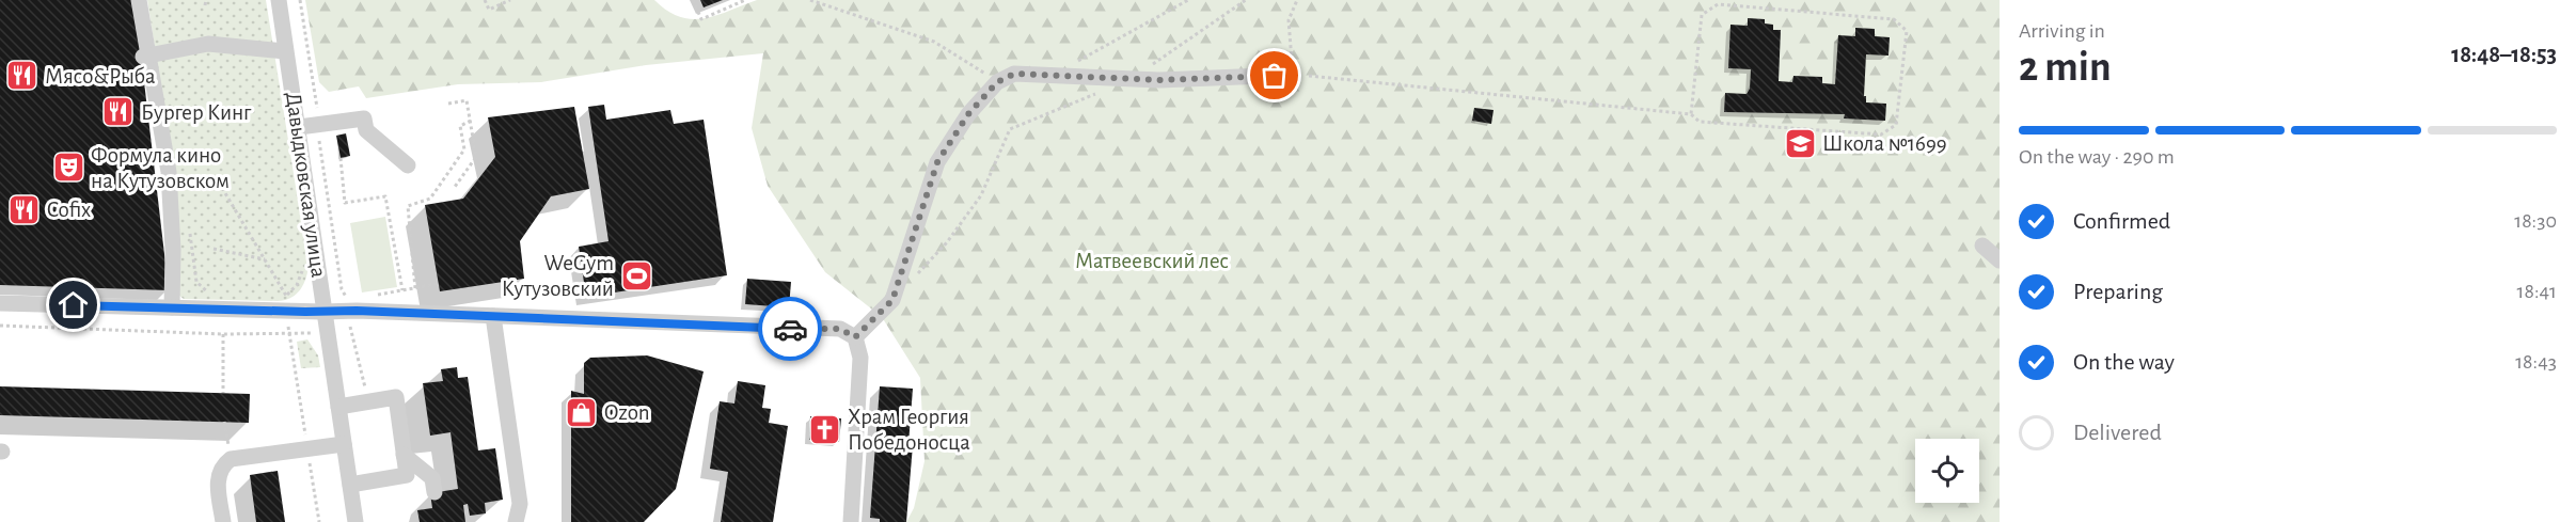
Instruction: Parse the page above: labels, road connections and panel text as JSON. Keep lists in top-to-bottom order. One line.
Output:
{"streets":{"street":["Давыдковская улица"]},"parks":["Матвеевский лес"],"places":{"restaurant":["Мясо&Рыба","Бургер Кинг","Cofix"],"school or university":["Школа №1699"],"theatre":["Формула кино на Кутузовском"],"sports":["WeGym Кутузовский"],"shop":["Ozon"],"church":["Храм Георгия Победоносца"]},"page":{"heading":["2 min","Arriving in","18:48–18:53"],"bar":"On the way · 290 m","list":[["Confirmed","18:30"],["Preparing","18:41"],["On the way","18:43"],"Delivered"]}}
